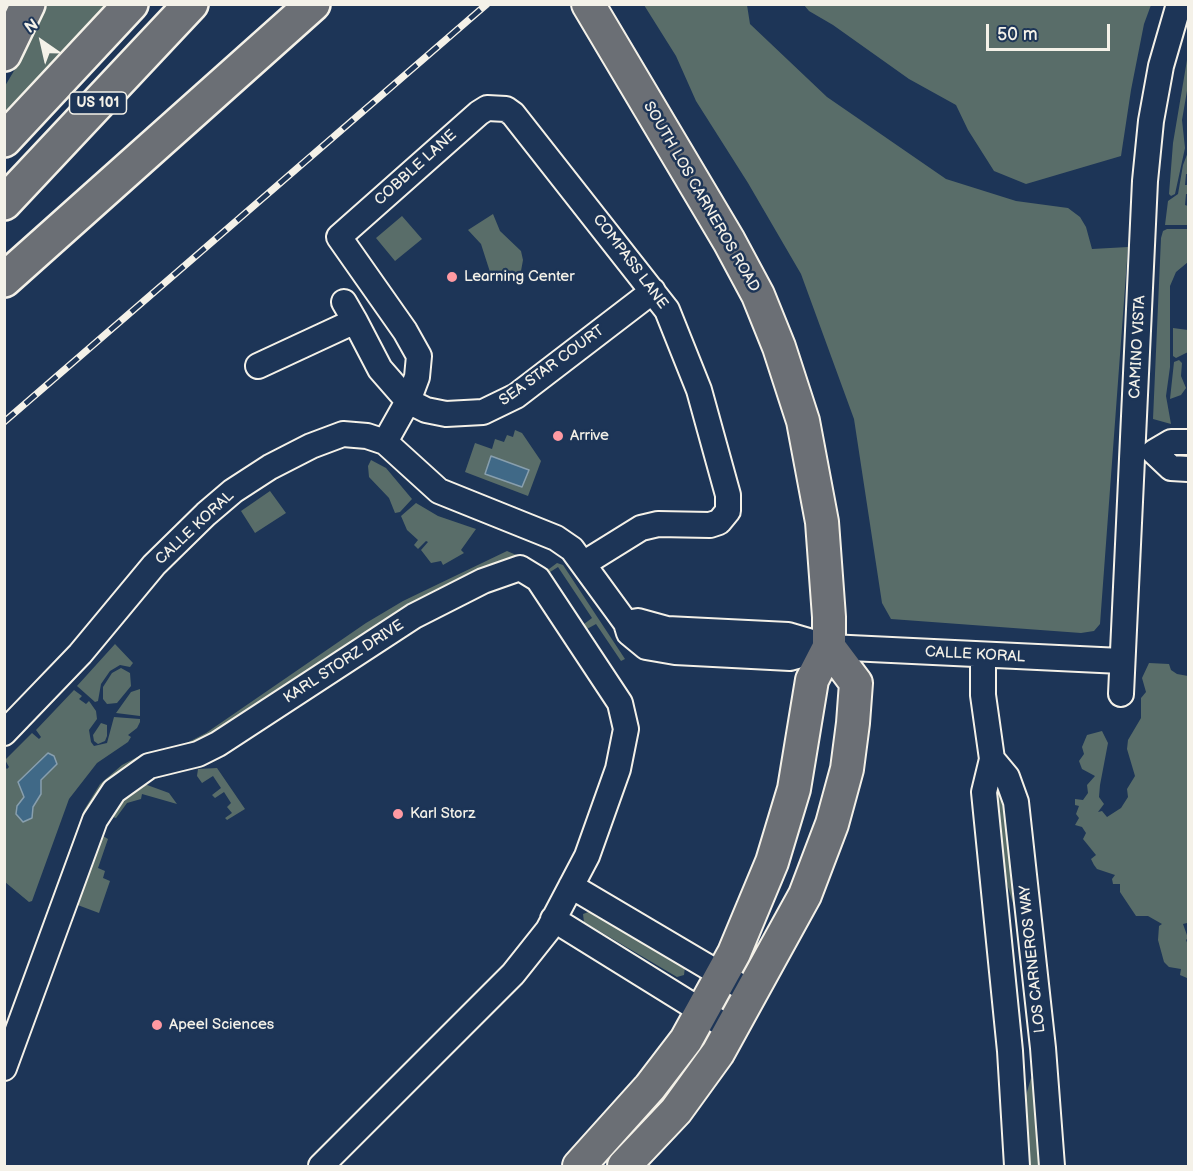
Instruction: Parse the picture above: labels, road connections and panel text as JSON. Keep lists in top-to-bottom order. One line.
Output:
{"streets":{"highway":["US 101"],"main road":["SOUTH LOS CARNEROS ROAD"],"street":["COBBLE LANE","COMPASS LANE","CAMINO VISTA","SEA STAR COURT","CALLE KORAL","KARL STORZ DRIVE","LOS CARNEROS WAY"]},"crossings":[["COBBLE LANE","COMPASS LANE"],["COBBLE LANE","SEA STAR COURT"],["SOUTH LOS CARNEROS ROAD","CALLE KORAL"],["COMPASS LANE","SEA STAR COURT"],["COMPASS LANE","CALLE KORAL"],["CAMINO VISTA","CALLE KORAL"],["CALLE KORAL","LOS CARNEROS WAY"]],"places":["Learning Center","Arrive","Karl Storz","Apeel Sciences"],"scale_bar":"50 m","north":"top left"}
